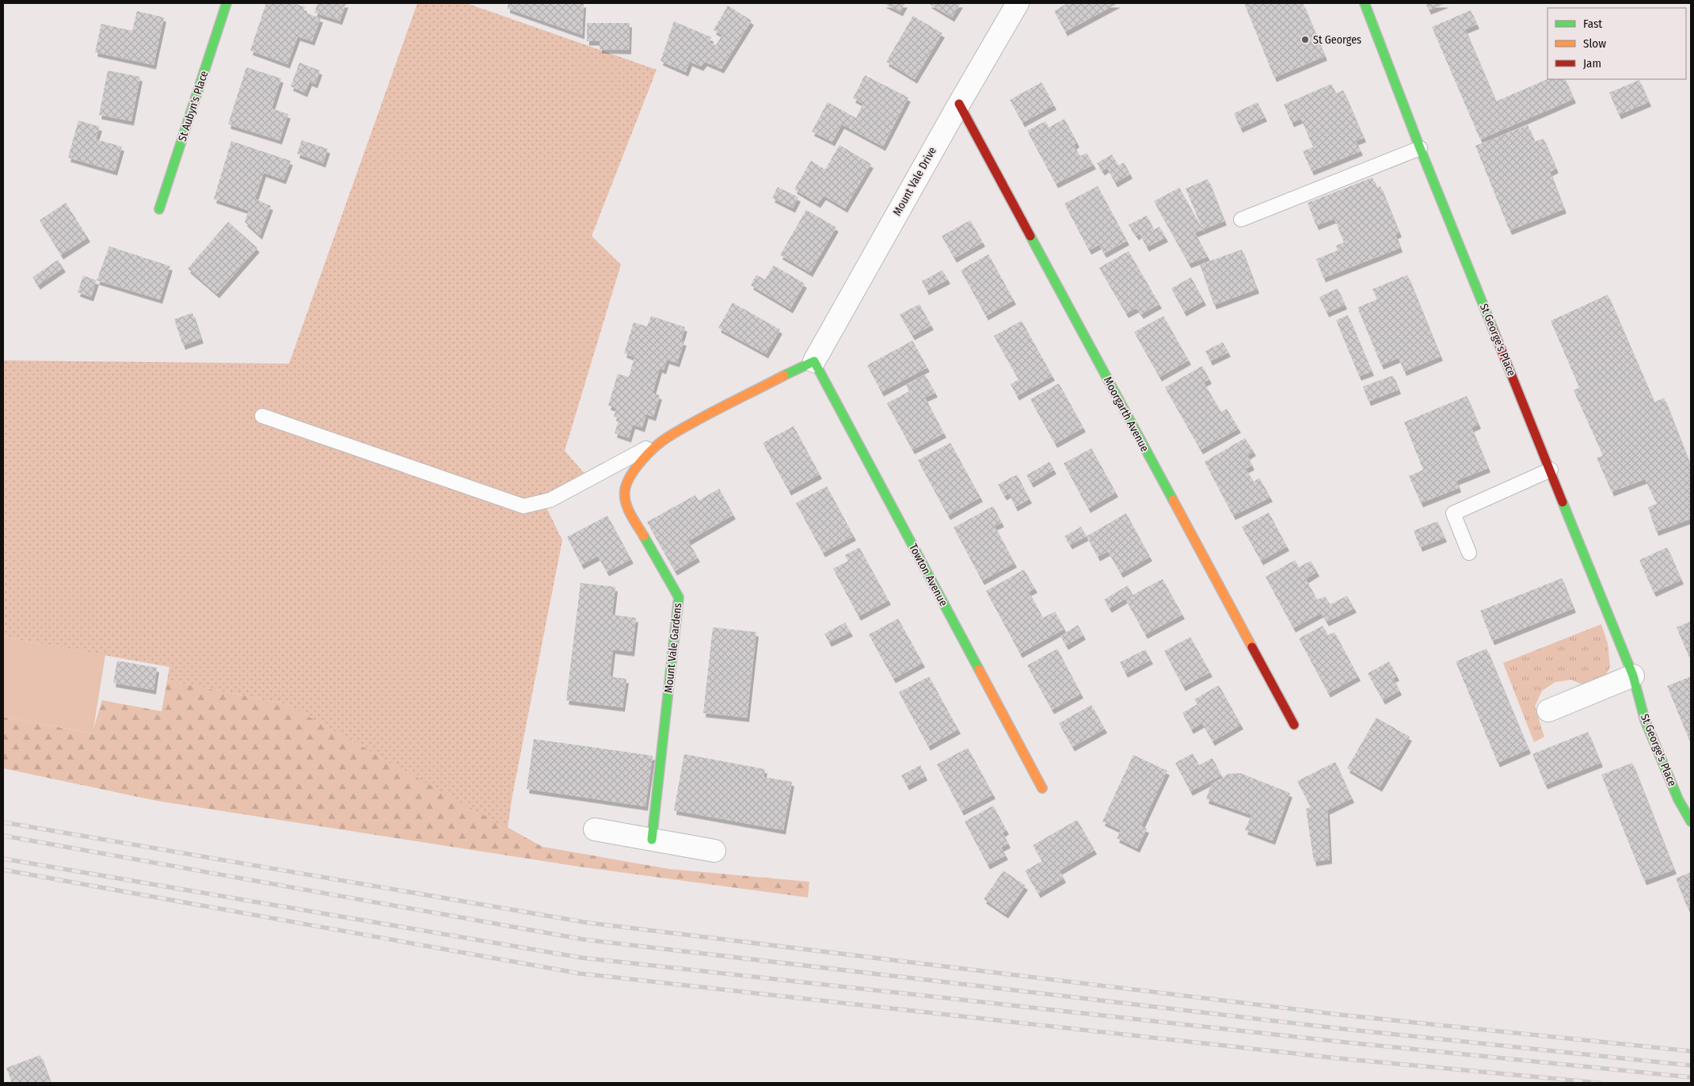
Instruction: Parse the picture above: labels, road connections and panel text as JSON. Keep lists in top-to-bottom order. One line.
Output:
{"streets":{"street":["St Aubyn's Place","Mount Vale Drive","St George's Place","Moorgarth Avenue","Towton Avenue","Mount Vale Gardens"]},"crossings":[["Mount Vale Drive","Moorgarth Avenue"],["Mount Vale Drive","Towton Avenue"],["Mount Vale Drive","Mount Vale Gardens"],["Towton Avenue","Mount Vale Gardens"]],"places":["St Georges"],"legend":["Fast","Slow","Jam"]}
